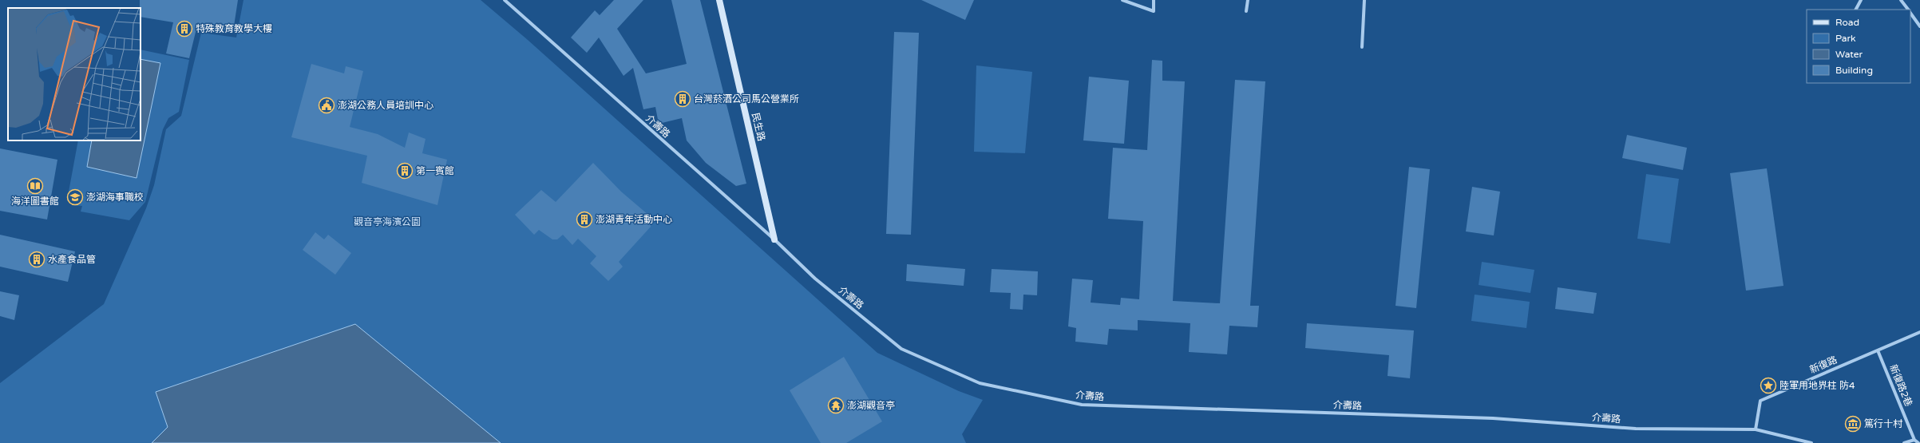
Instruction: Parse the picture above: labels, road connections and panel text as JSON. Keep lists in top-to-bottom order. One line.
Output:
{"streets":{"main road":["民生路"],"street":["介壽路","新復路","新復路2巷"]},"crossings":[["介壽路","民生路"],["介壽路","新復路"],["新復路","新復路2巷"]],"parks":["觀音亭海濱公園"],"places":{"building":["特殊教育教學大樓","台灣菸酒公司馬公營業所","第一賓館","澎湖青年活動中心","水產食品管"],"public building":["澎湖公務人員培訓中心"],"library":["海洋圖書館"],"school or university":["澎湖海事職校"],"place":["陸軍用地界柱 防4"],"temple":["澎湖觀音亭"],"museum":["篤行十村"]},"legend":["Road","Park","Water","Building"]}
